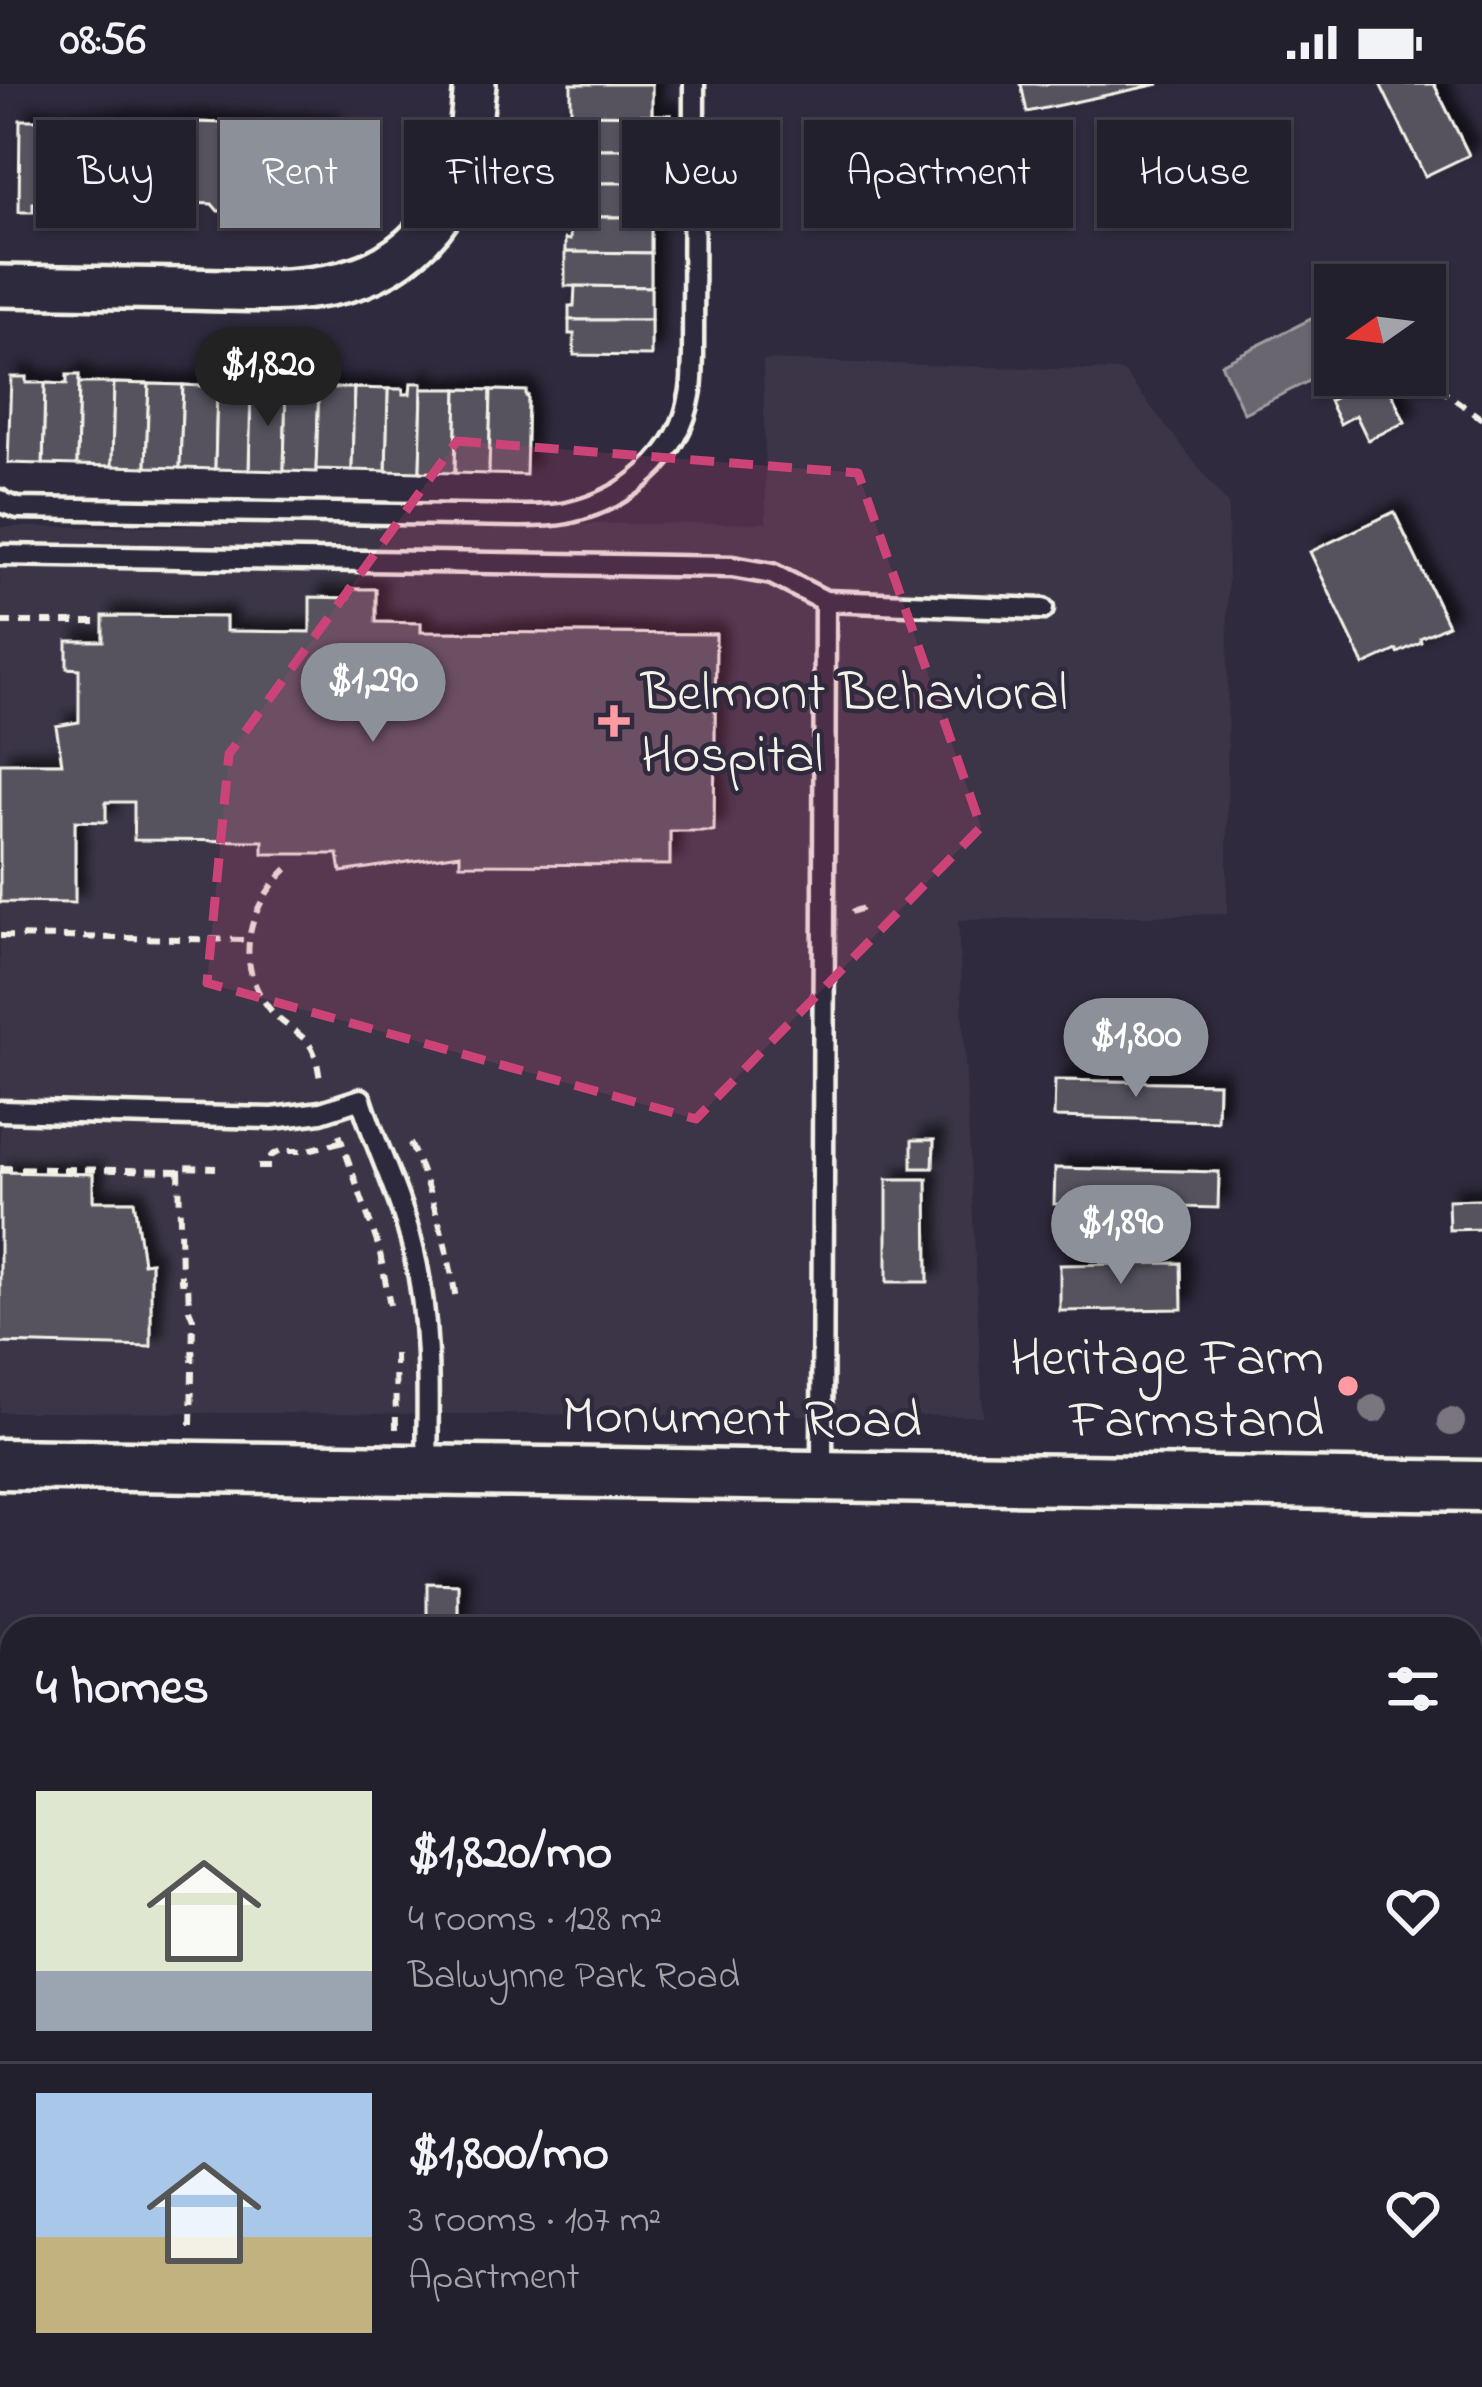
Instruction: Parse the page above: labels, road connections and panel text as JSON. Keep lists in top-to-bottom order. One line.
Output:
{"streets":{"street":["Monument Road"]},"places":{"health":["Belmont Behavioral Hospital"],"other":["Heritage Farm Farmstand"]},"north":"left","page":{"status":"08:56","chip":["Buy","Rent","Filters","New","Apartment","House"],"price":["$1,820","$1,290","$1,800","$1,890"],"heading":"4 homes","list":[{"name":"$1,820/mo","note":"4 rooms · 128 m² · Balwynne Park Road"},{"name":"$1,800/mo","note":"3 rooms · 107 m² · Apartment"}]}}
